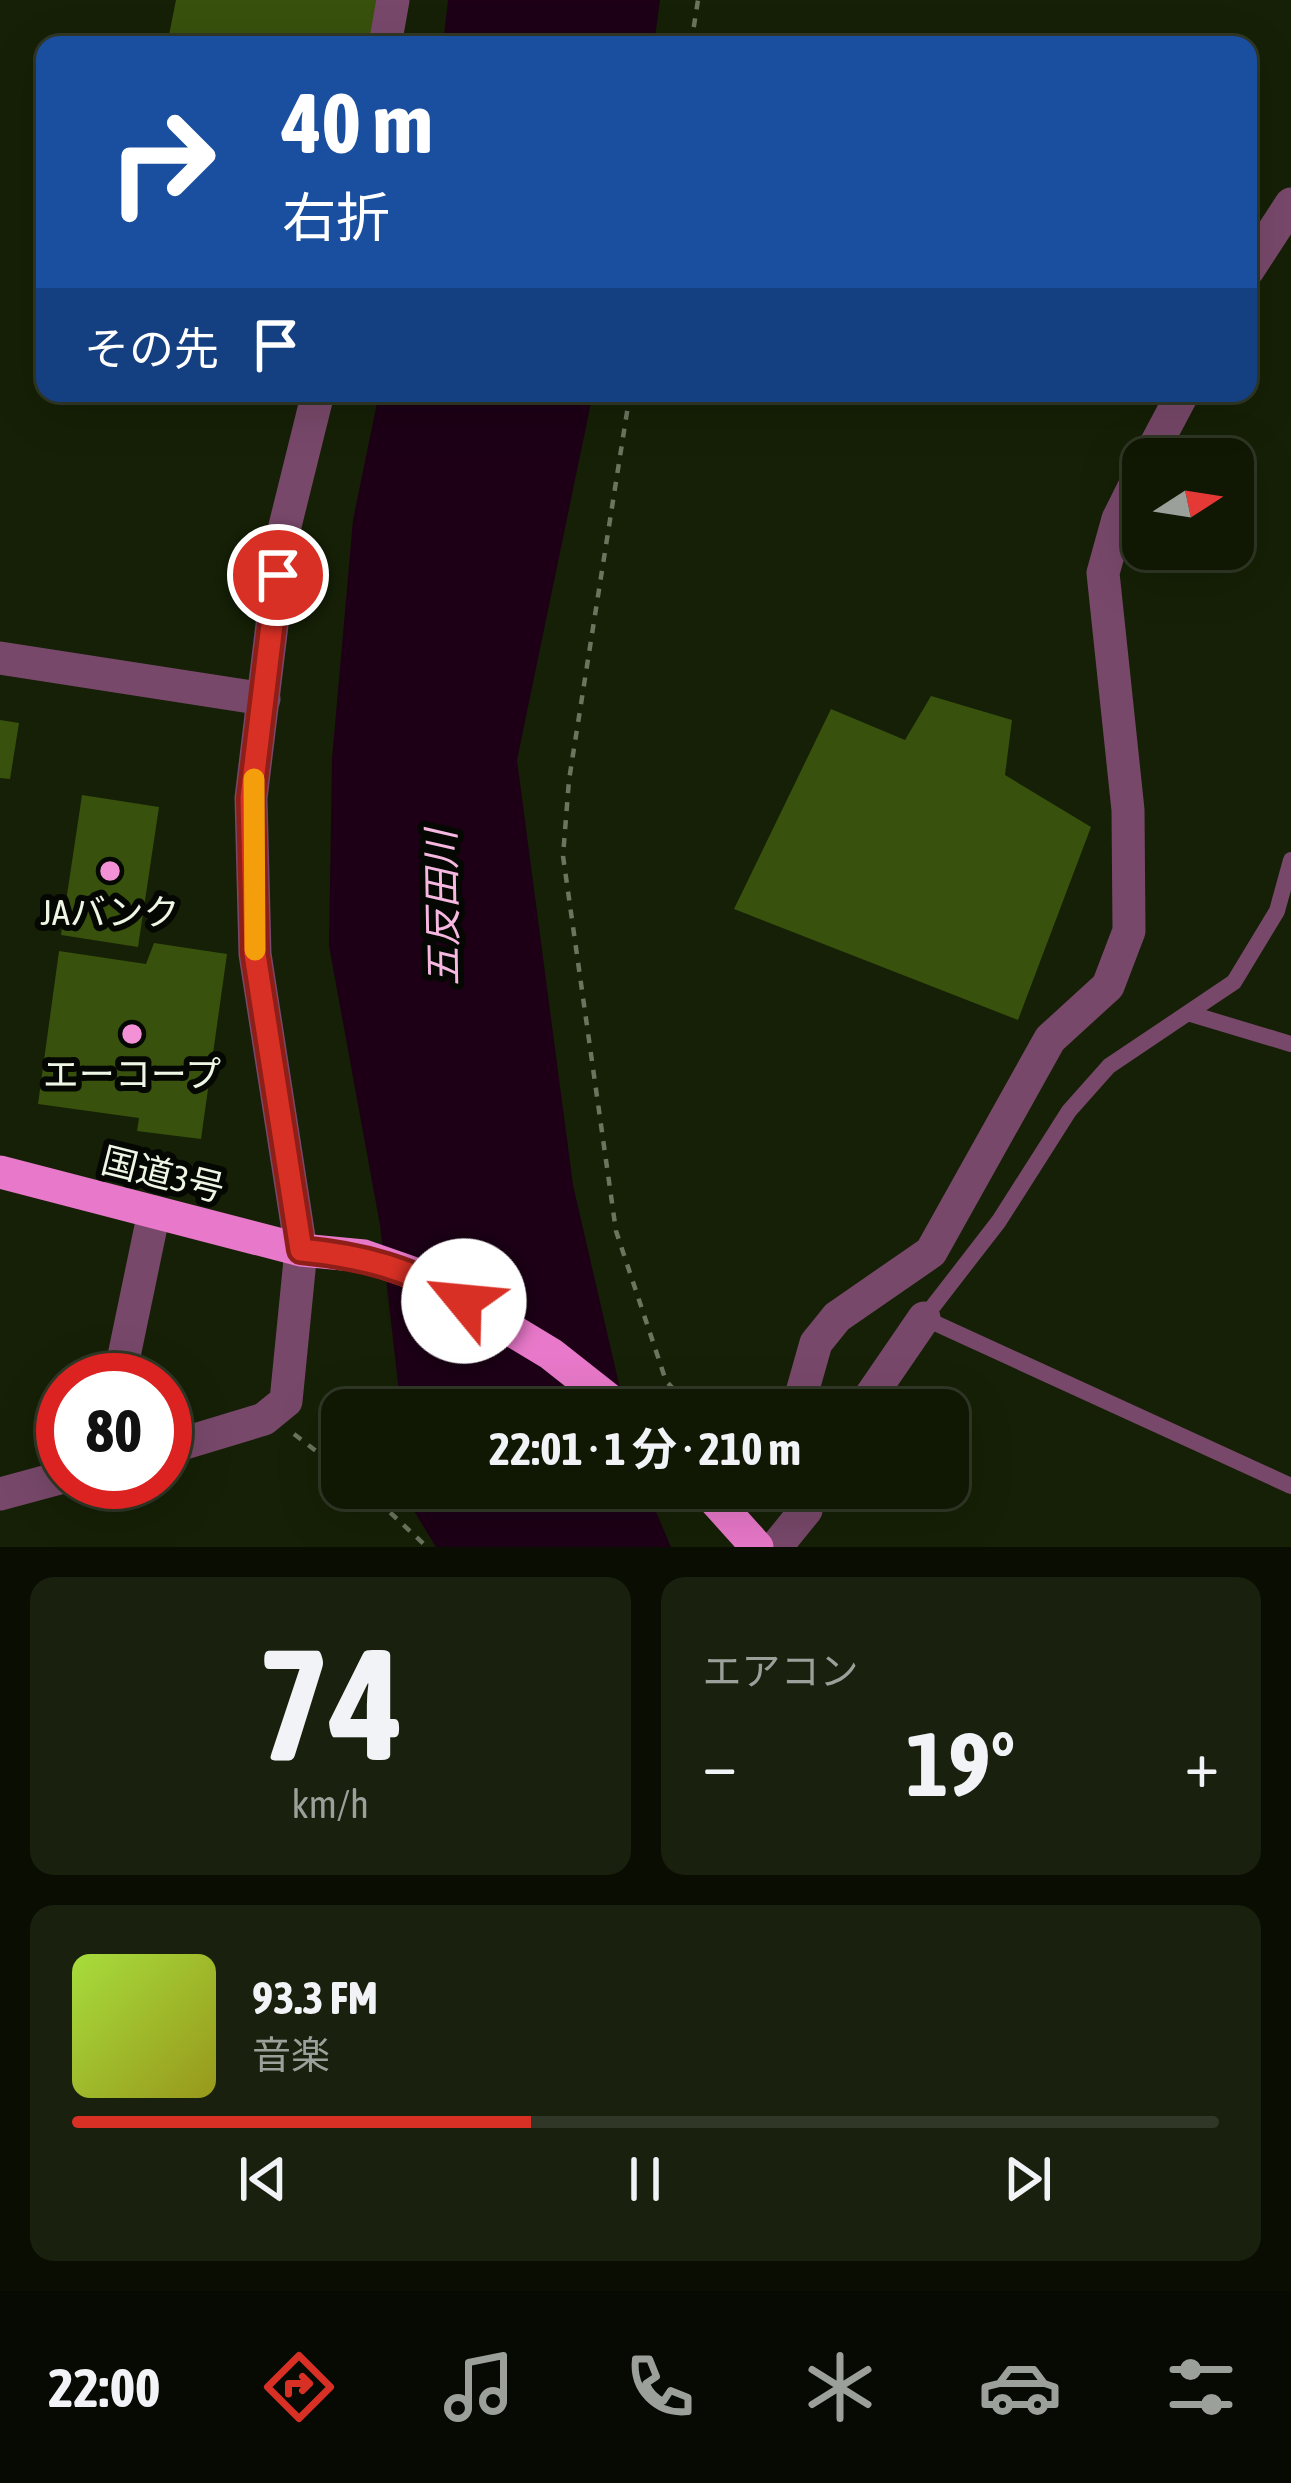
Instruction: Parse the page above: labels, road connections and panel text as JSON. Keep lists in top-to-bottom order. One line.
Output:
{"streets":{"highway":["国道3号"]},"water":["五反田川"],"places":["JAバンク","エーコープ"],"north":"right","page":{"turn":["40 m","右折"],"then":"その先","limit":"80","trip":"22:01 · 1 分 · 210 m","tile":[["74","km/h"],"エアコン"],"heat":["−","19°","+"],"song":["93.3 FM","音楽"],"tabs":"22:00"}}
